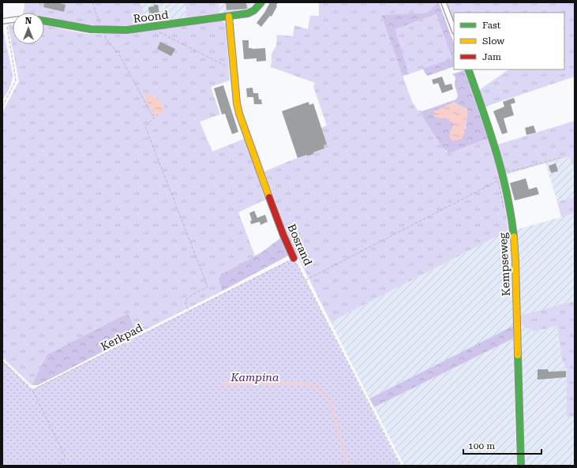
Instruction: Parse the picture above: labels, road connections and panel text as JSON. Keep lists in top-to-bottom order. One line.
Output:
{"streets":{"street":["Roond","Bosrand","Kempseweg"],"path":["Kerkpad"]},"crossings":[["Roond","Bosrand"],["Bosrand","Kerkpad"]],"parks":["Kampina"],"legend":["Fast","Slow","Jam"],"scale_bar":"100 m","north":"top"}
